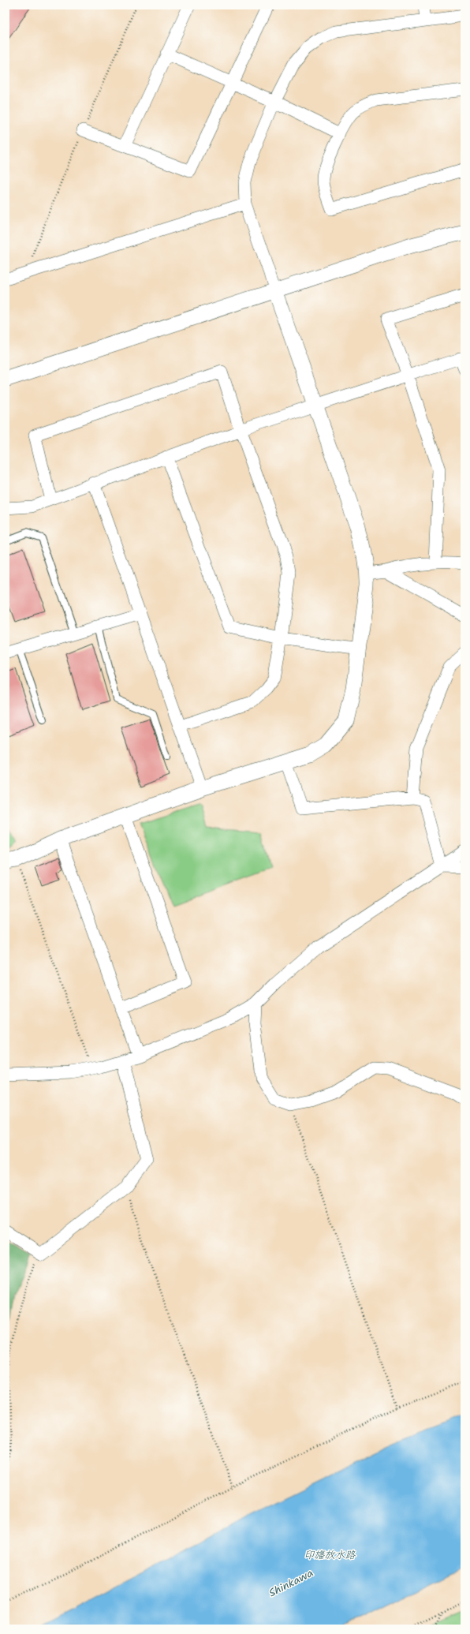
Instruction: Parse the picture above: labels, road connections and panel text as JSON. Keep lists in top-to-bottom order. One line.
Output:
{"water":["印旛放水路","Shinkawa"]}
